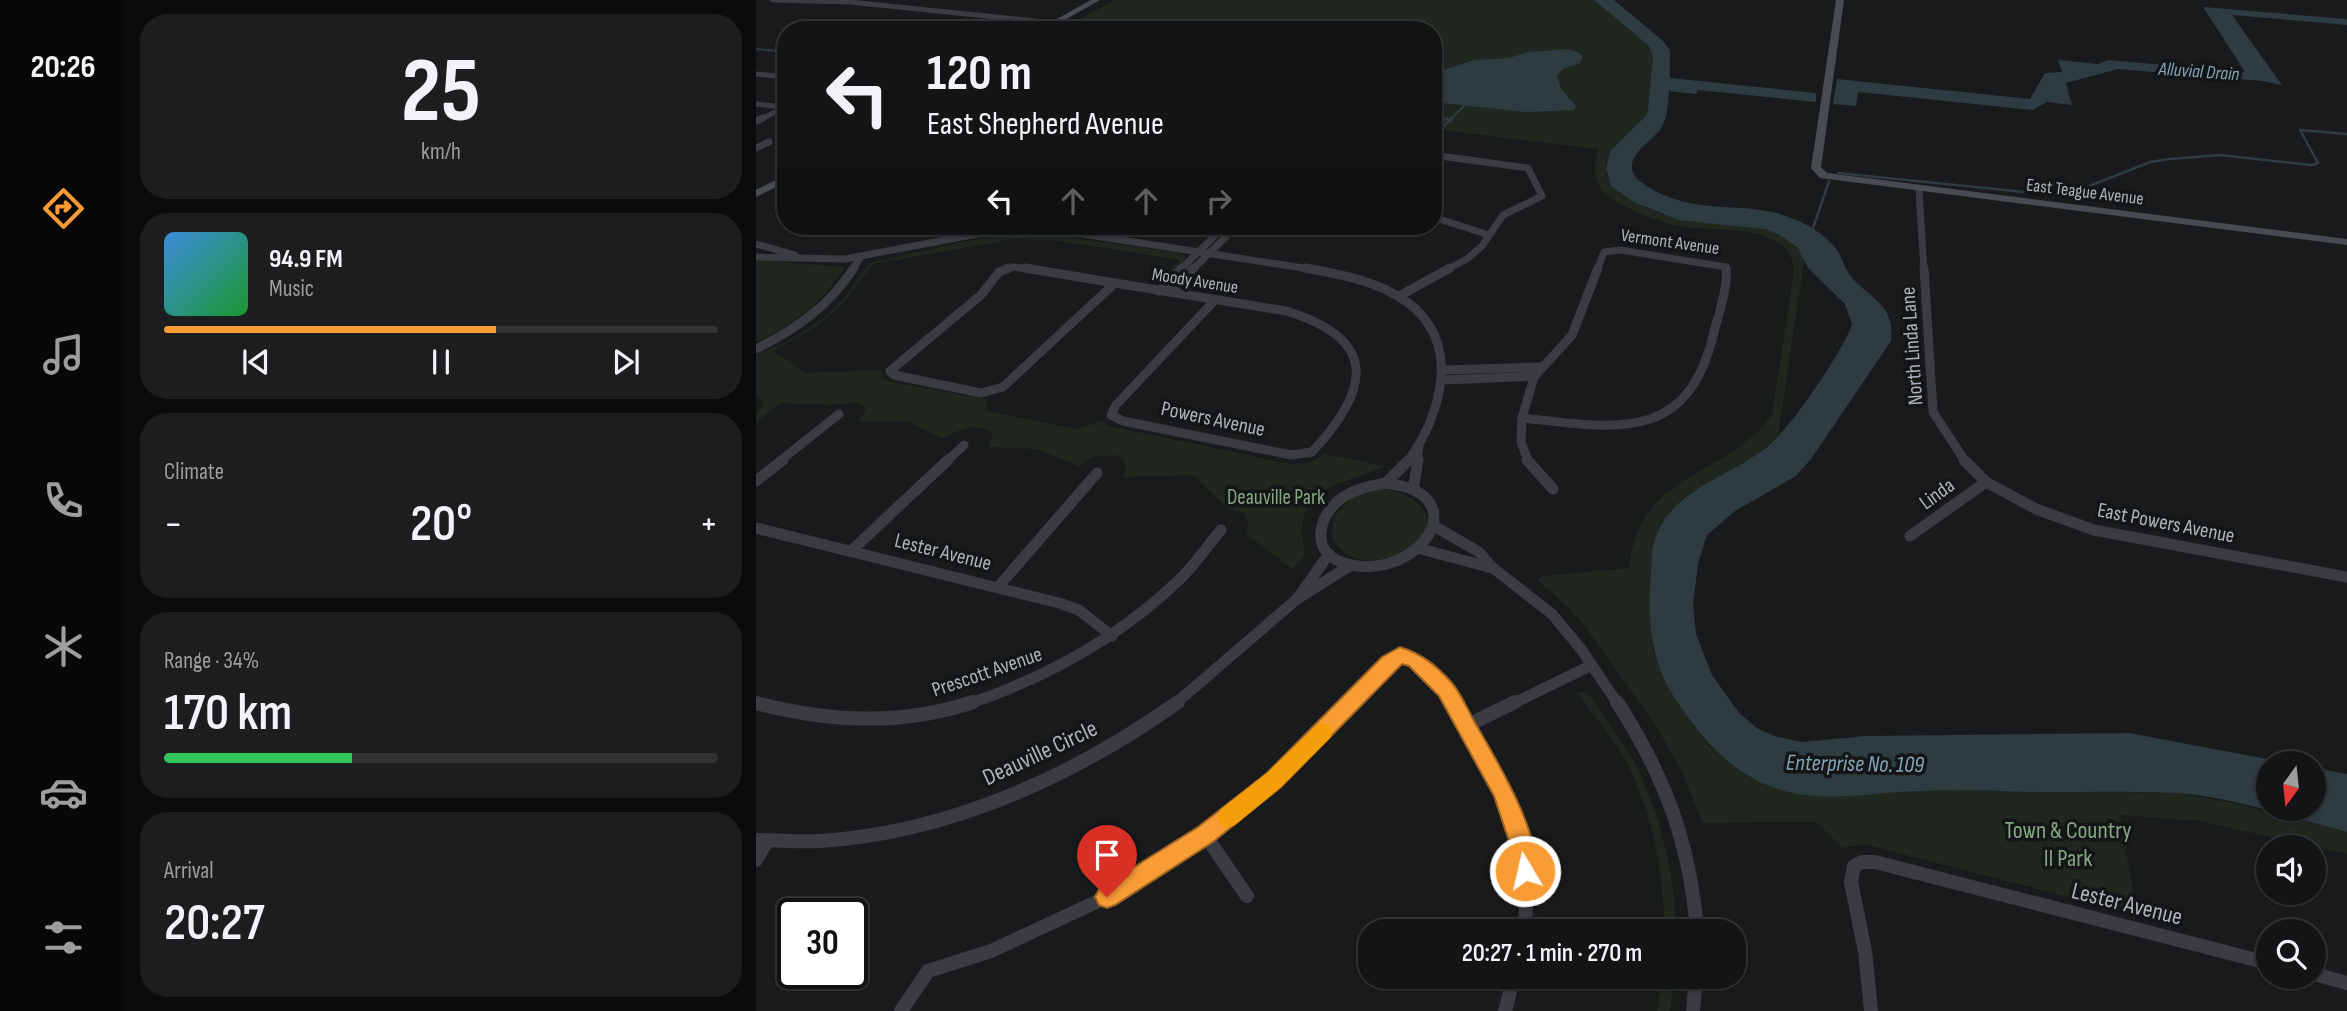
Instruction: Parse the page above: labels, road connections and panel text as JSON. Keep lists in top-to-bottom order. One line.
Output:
{"streets":{"street":["East Teague Avenue","Vermont Avenue","Moody Avenue","North Linda Lane","Powers Avenue","Linda","East Powers Avenue","Lester Avenue","Prescott Avenue","Deauville Circle"]},"crossings":[["East Teague Avenue","North Linda Lane"],["Moody Avenue","Powers Avenue"],["North Linda Lane","Linda"],["North Linda Lane","East Powers Avenue"],["Linda","East Powers Avenue"],["Lester Avenue","Prescott Avenue"]],"water":["Alluvial Drain","Enterprise No. 109"],"parks":["Deauville Park","Town & Country II Park"],"north":"bottom","page":{"tabs":"20:26","tile":[["25","km/h"],"Climate",["Range · 34%","170 km"],["Arrival","20:27"]],"turn":["120 m","East Shepherd Avenue"],"song":["94.9 FM","Music"],"heat":["−","20°","+"],"limit":"30","trip":"20:27 · 1 min · 270 m"}}
